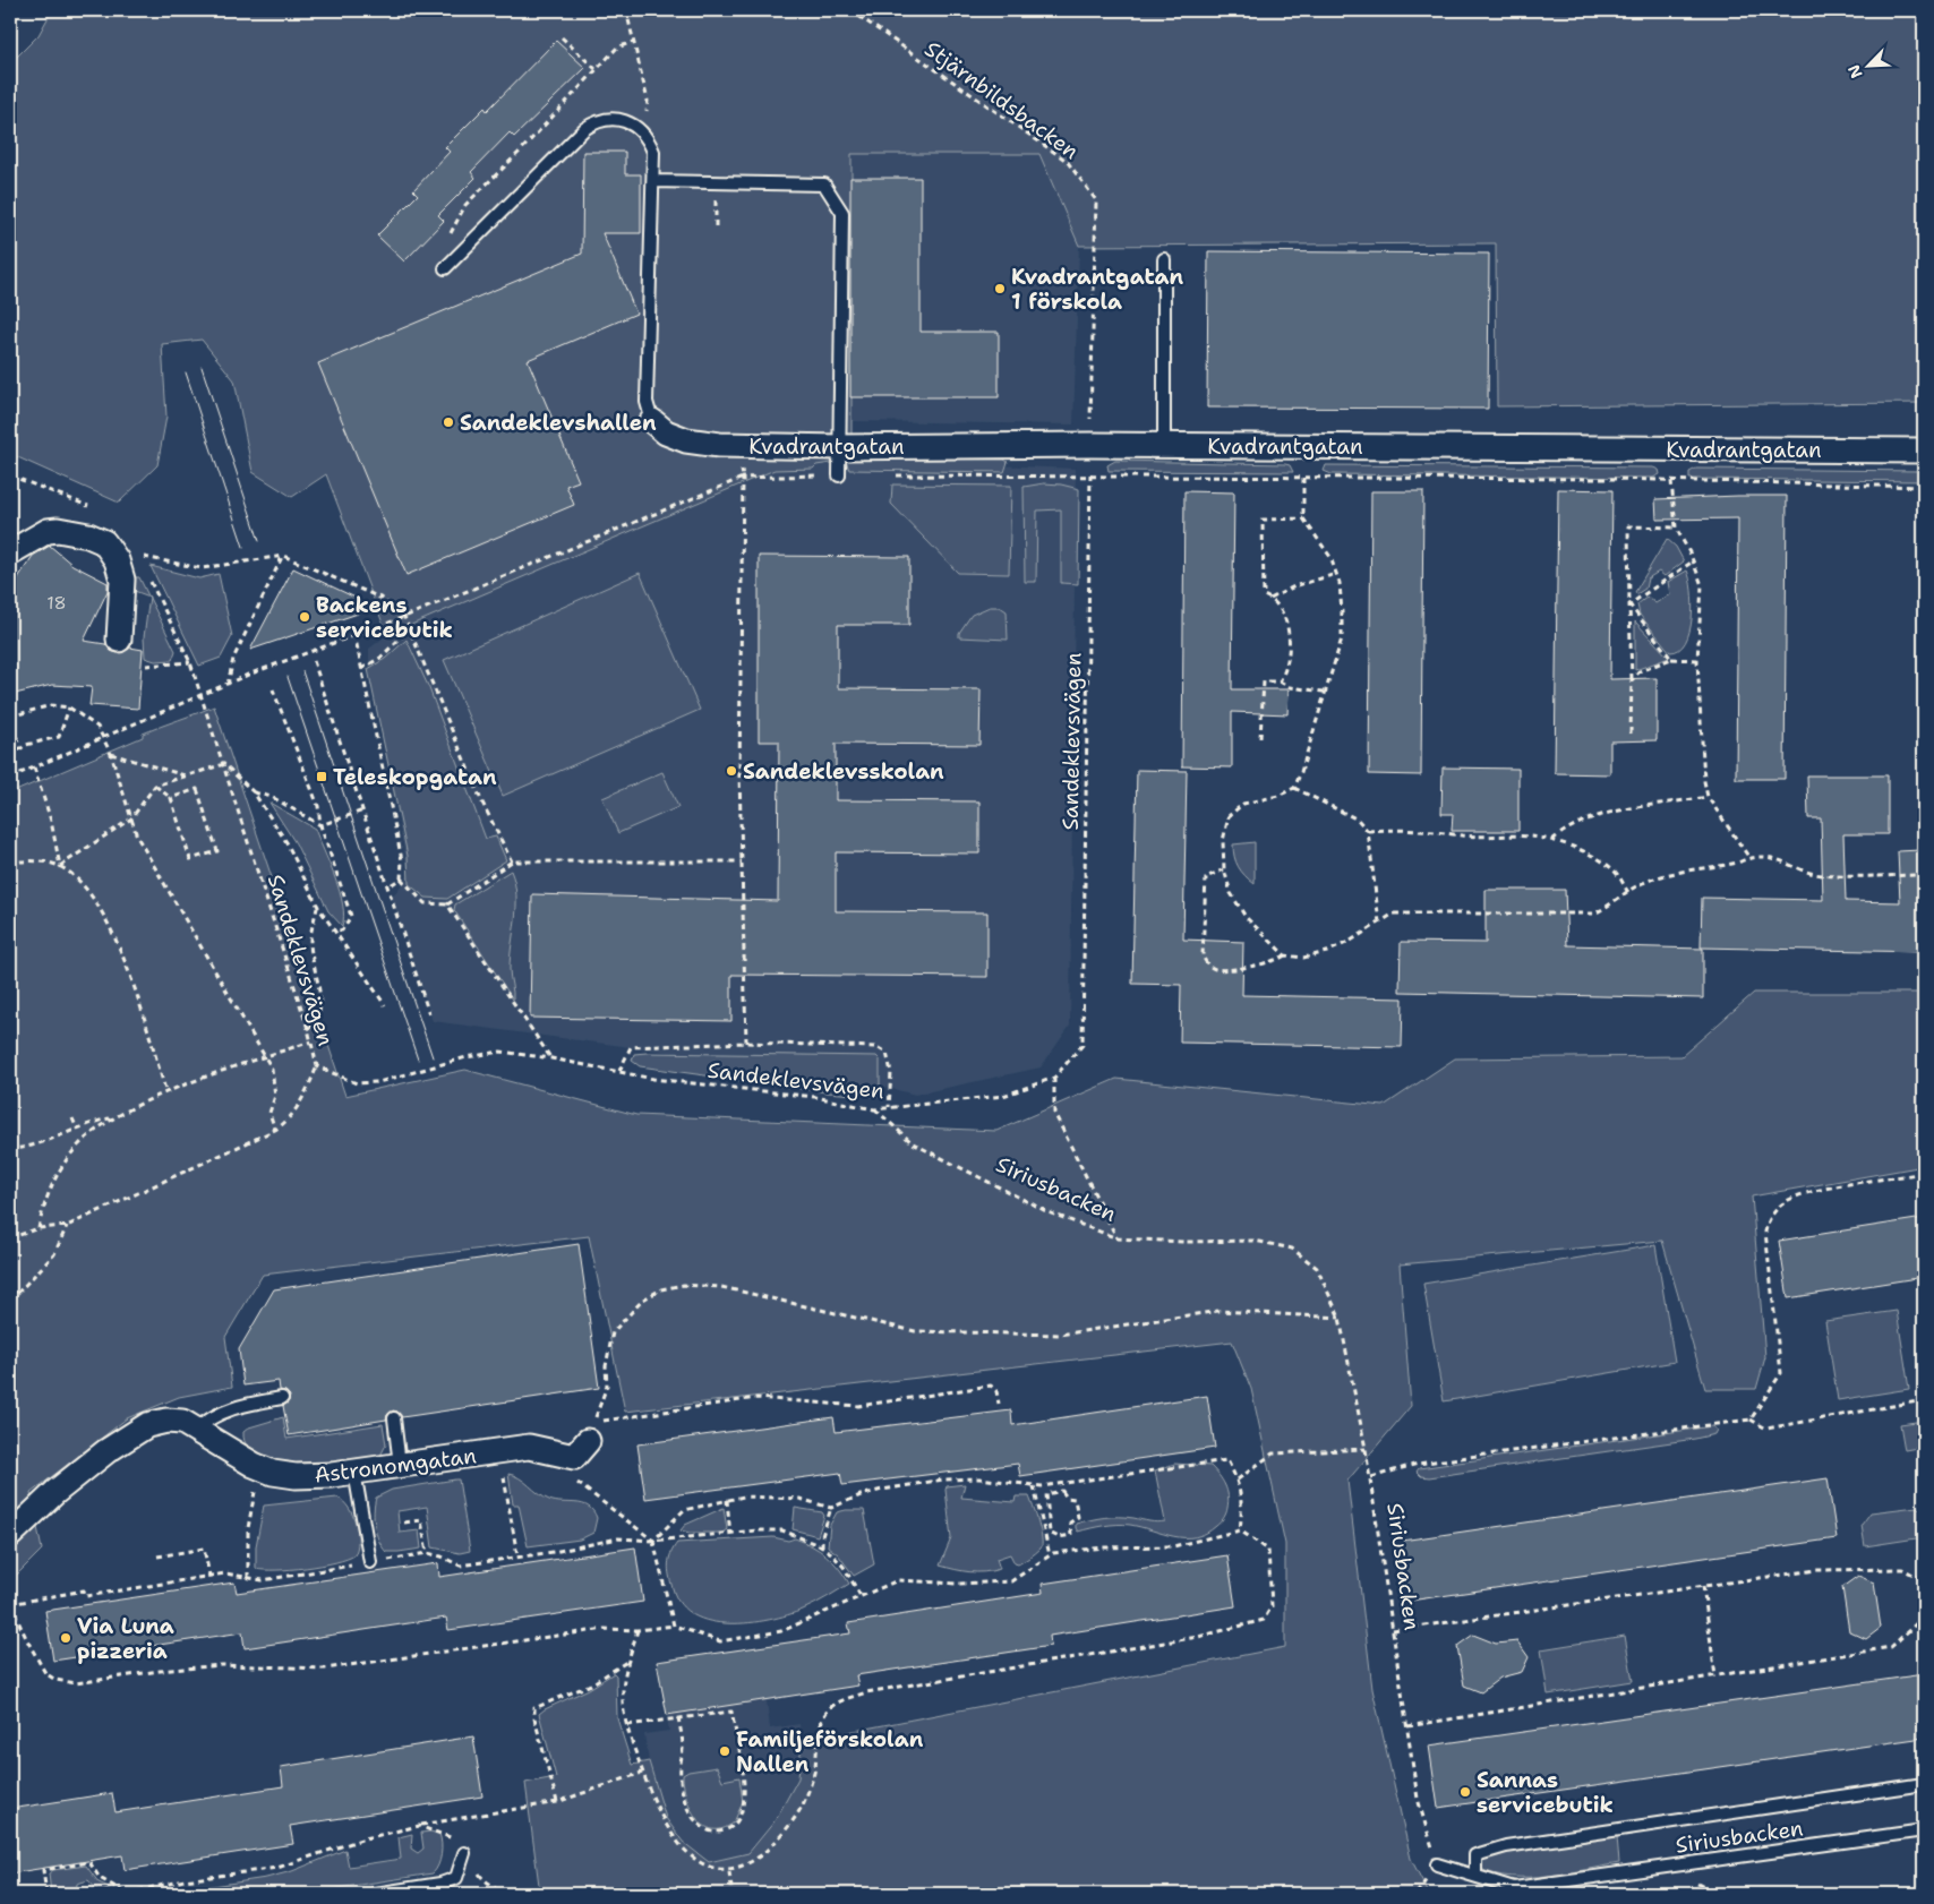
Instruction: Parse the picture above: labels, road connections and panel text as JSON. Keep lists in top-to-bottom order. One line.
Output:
{"streets":{"street":["Kvadrantgatan","Astronomgatan"],"lane":["Siriusbacken"],"path":["Stjärnbildsbacken","Sandeklevsvägen"]},"crossings":[["Stjärnbildsbacken","Kvadrantgatan"],["Stjärnbildsbacken","Sandeklevsvägen"],["Sandeklevsvägen","Siriusbacken"]],"places":{"other":["Kvadrantgatan 1 förskola","Sandeklevshallen","Backens servicebutik","Sandeklevsskolan","Via Luna pizzeria","Familjeförskolan Nallen","Sannas servicebutik"],"transit":["Teleskopgatan"]},"house_numbers":["18"],"north":"bottom left"}
